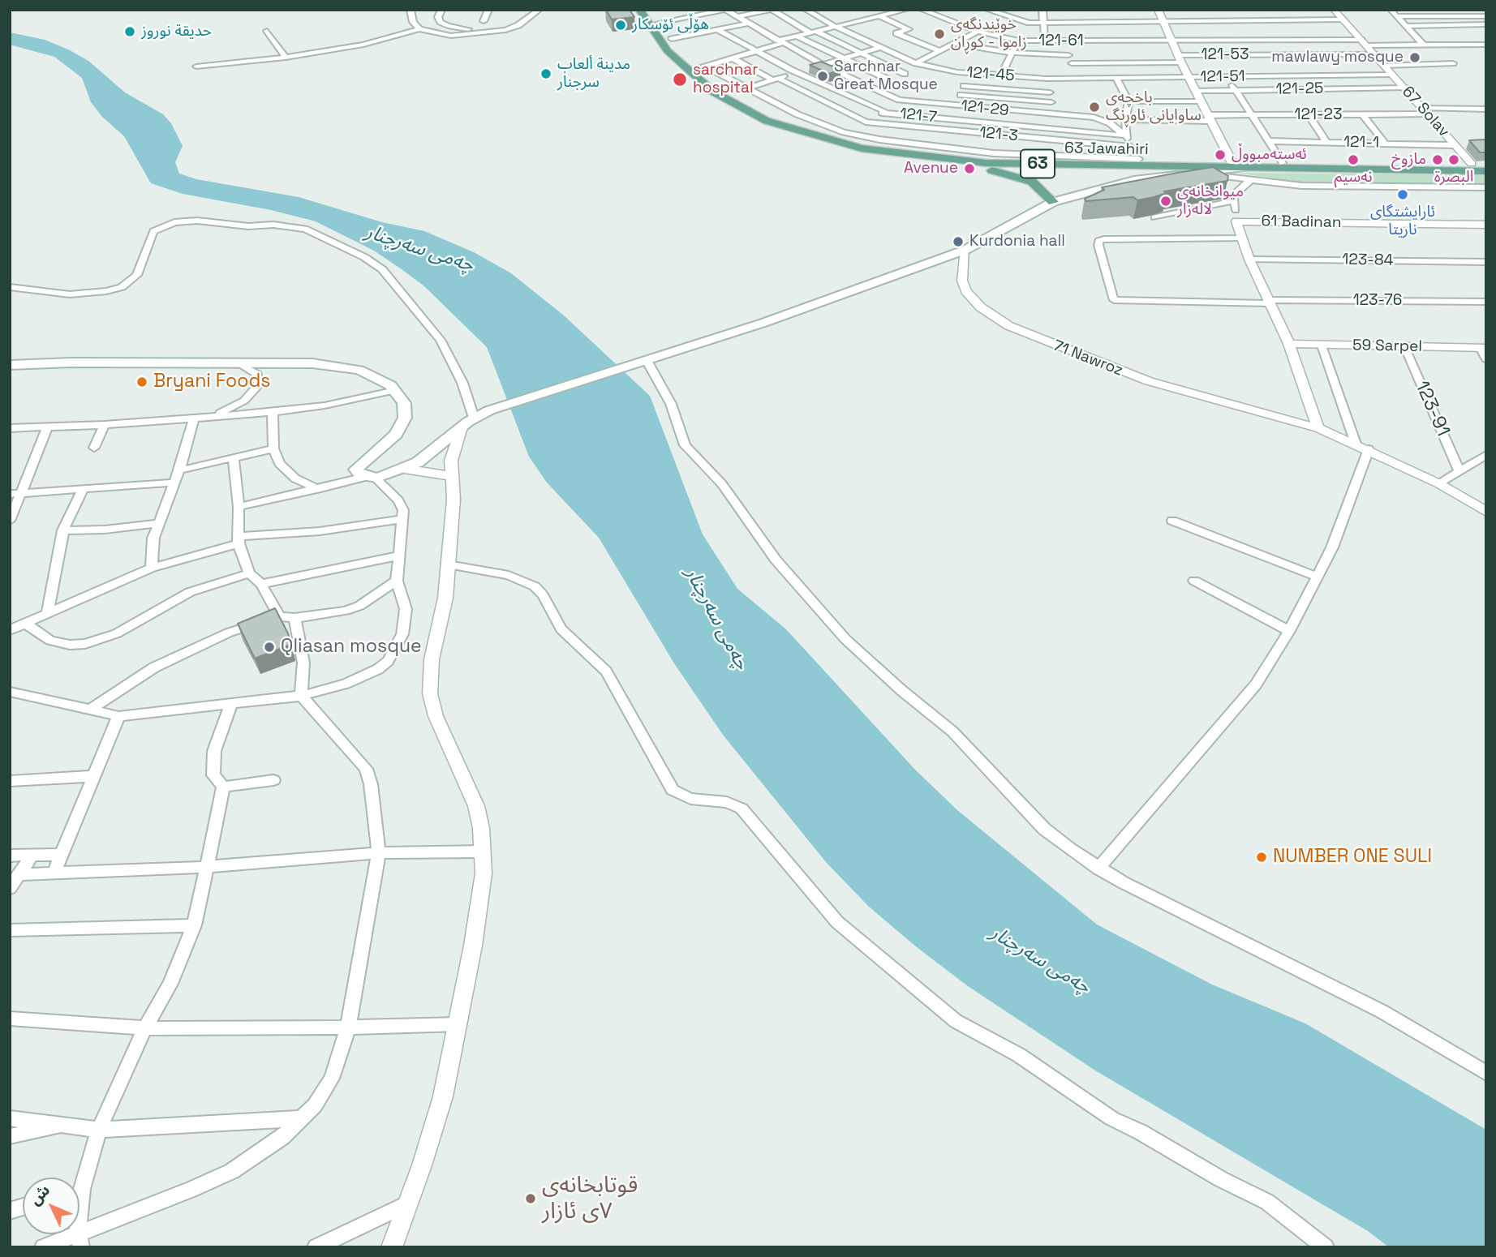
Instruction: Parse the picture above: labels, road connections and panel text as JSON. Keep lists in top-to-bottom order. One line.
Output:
{"streets":{"main road":["63 Jawahiri","63"],"street":["121-61","121-53","121-45","121-51","121-25","121-29","67 Solav","121-23","121-7","121-3","121-1","61 Badinan","123-84","123-76","59 Sarpel","71 Nawroz","123-91"]},"crossings":[["121-61","67 Solav"],["121-53","67 Solav"],["121-45","121-51"],["121-51","67 Solav"],["121-25","67 Solav"],["121-29","121-7"],["67 Solav","121-23"],["67 Solav","121-1"],["67 Solav","63 Jawahiri"],["61 Badinan","123-84"],["61 Badinan","123-76"],["61 Badinan","59 Sarpel"],["61 Badinan","71 Nawroz"],["59 Sarpel","123-91"]],"water":["چەمی سەرچنار"],"places":["هۆڵی ئۆسکار","حديقة نوروز","خوێندنگەی زاموا - کوڕان","mawlawy mosque","مدينة ألعاب سرجنار","Sarchnar Great Mosque","sarchnar hospital","باخچەی ساوایانی ئاوڕنگ","ئەستەمبووڵ","نەسیم","مازوخ","البصرة","Avenue","ئارایشتگای ناریتا","میوانخانەی لالەزار","Kurdonia hall","Bryani Foods","Qliasan mosque","NUMBER ONE SULI","قوتابخانەی ٧ی ئازار"],"north":"top left"}
